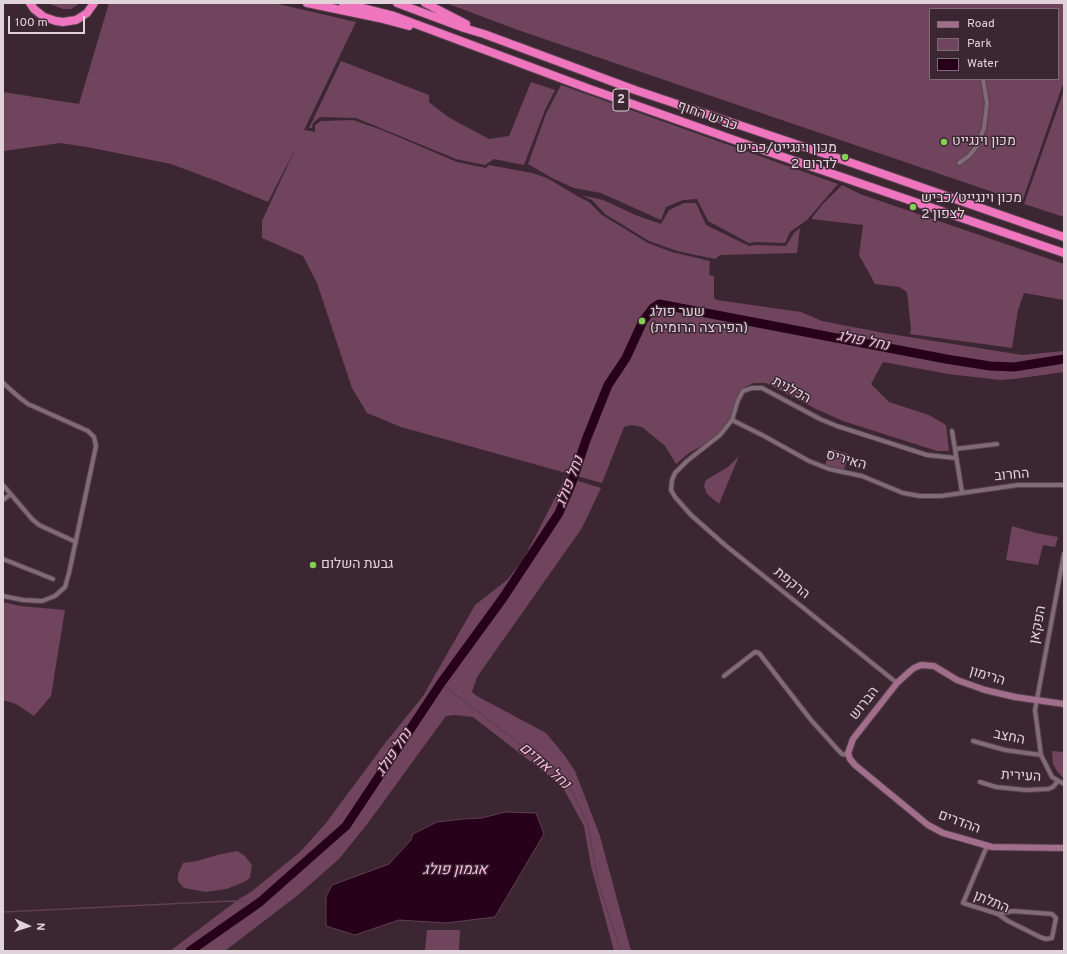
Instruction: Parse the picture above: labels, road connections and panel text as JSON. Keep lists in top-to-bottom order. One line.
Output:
{"streets":{"highway":["2","כביש החוף"],"street":["הכלנית","האיריס","החרוב","הרקפת","הפקאן","הרימון","הברוש","החצב","העירית","ההדרים","התלתן"]},"crossings":[["הכלנית","האיריס"],["הכלנית","הרקפת"],["האיריס","החרוב"],["הרקפת","הברוש"],["הפקאן","הרימון"],["הפקאן","החצב"],["הפקאן","העירית"],["הרימון","הברוש"],["הברוש","ההדרים"],["ההדרים","התלתן"]],"water":["נחל פולג","נחל אודים","אגמון פולג"],"places":["מכון וינגייט","מכון וינגייט/כביש 2 לדרום","מכון וינגייט/כביש 2 לצפון","שער פולג (הפירצה הרומית)","גבעת השלום"],"legend":["Road","Park","Water"],"scale_bar":"100 m","north":"right"}
